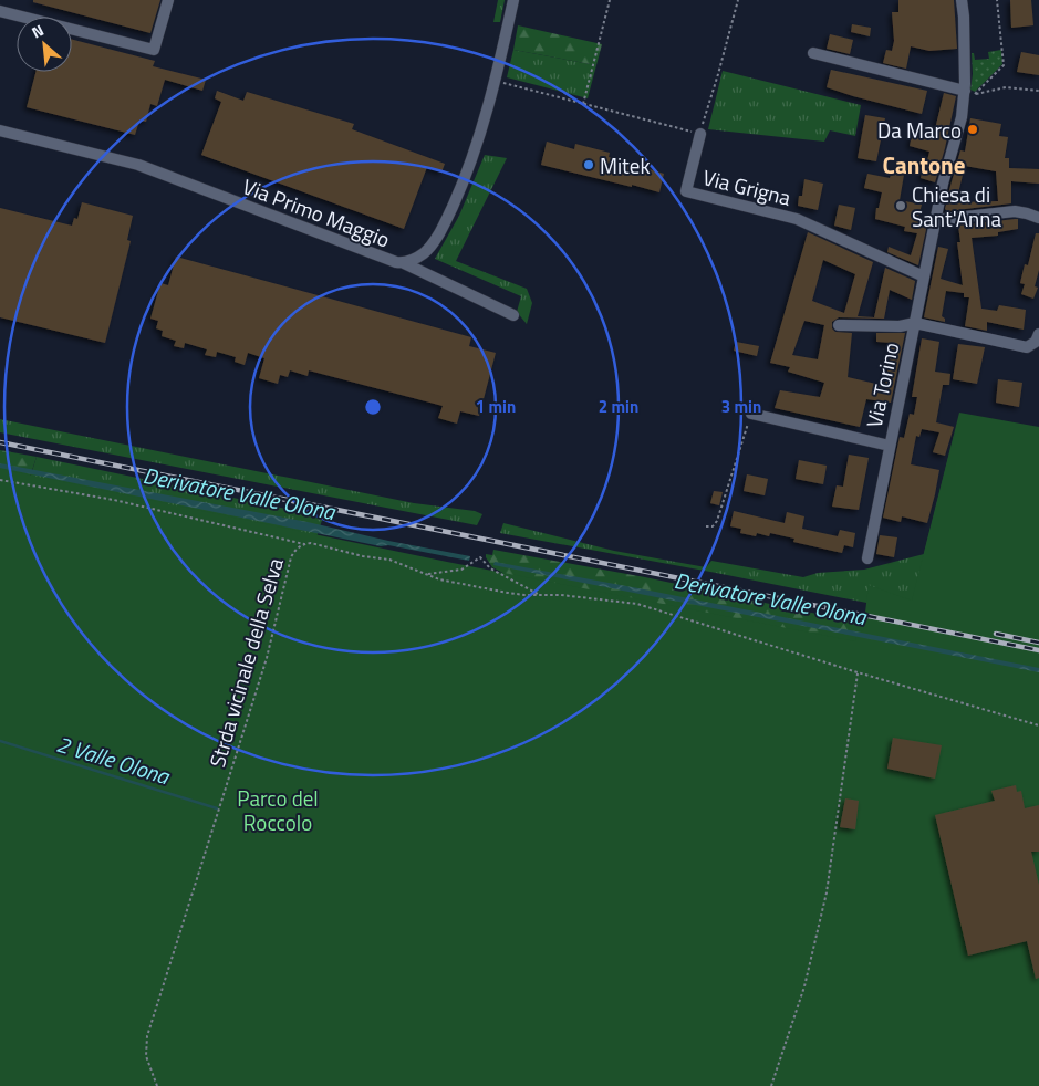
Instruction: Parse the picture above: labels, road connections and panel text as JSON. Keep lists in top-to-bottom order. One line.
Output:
{"streets":{"street":["Via Grigna","Via Primo Maggio","Via Torino"],"path":["Strda vicinale della Selva"]},"crossings":[["Via Grigna","Via Primo Maggio"],["Via Grigna","Via Torino"]],"districts":["Cantone"],"water":["Derivatore Valle Olona","2 Valle Olona"],"parks":["Parco del Roccolo"],"places":["Da Marco","Mitek","Chiesa di Sant'Anna"],"north":"top left","rings":["1 min","2 min","3 min"]}
